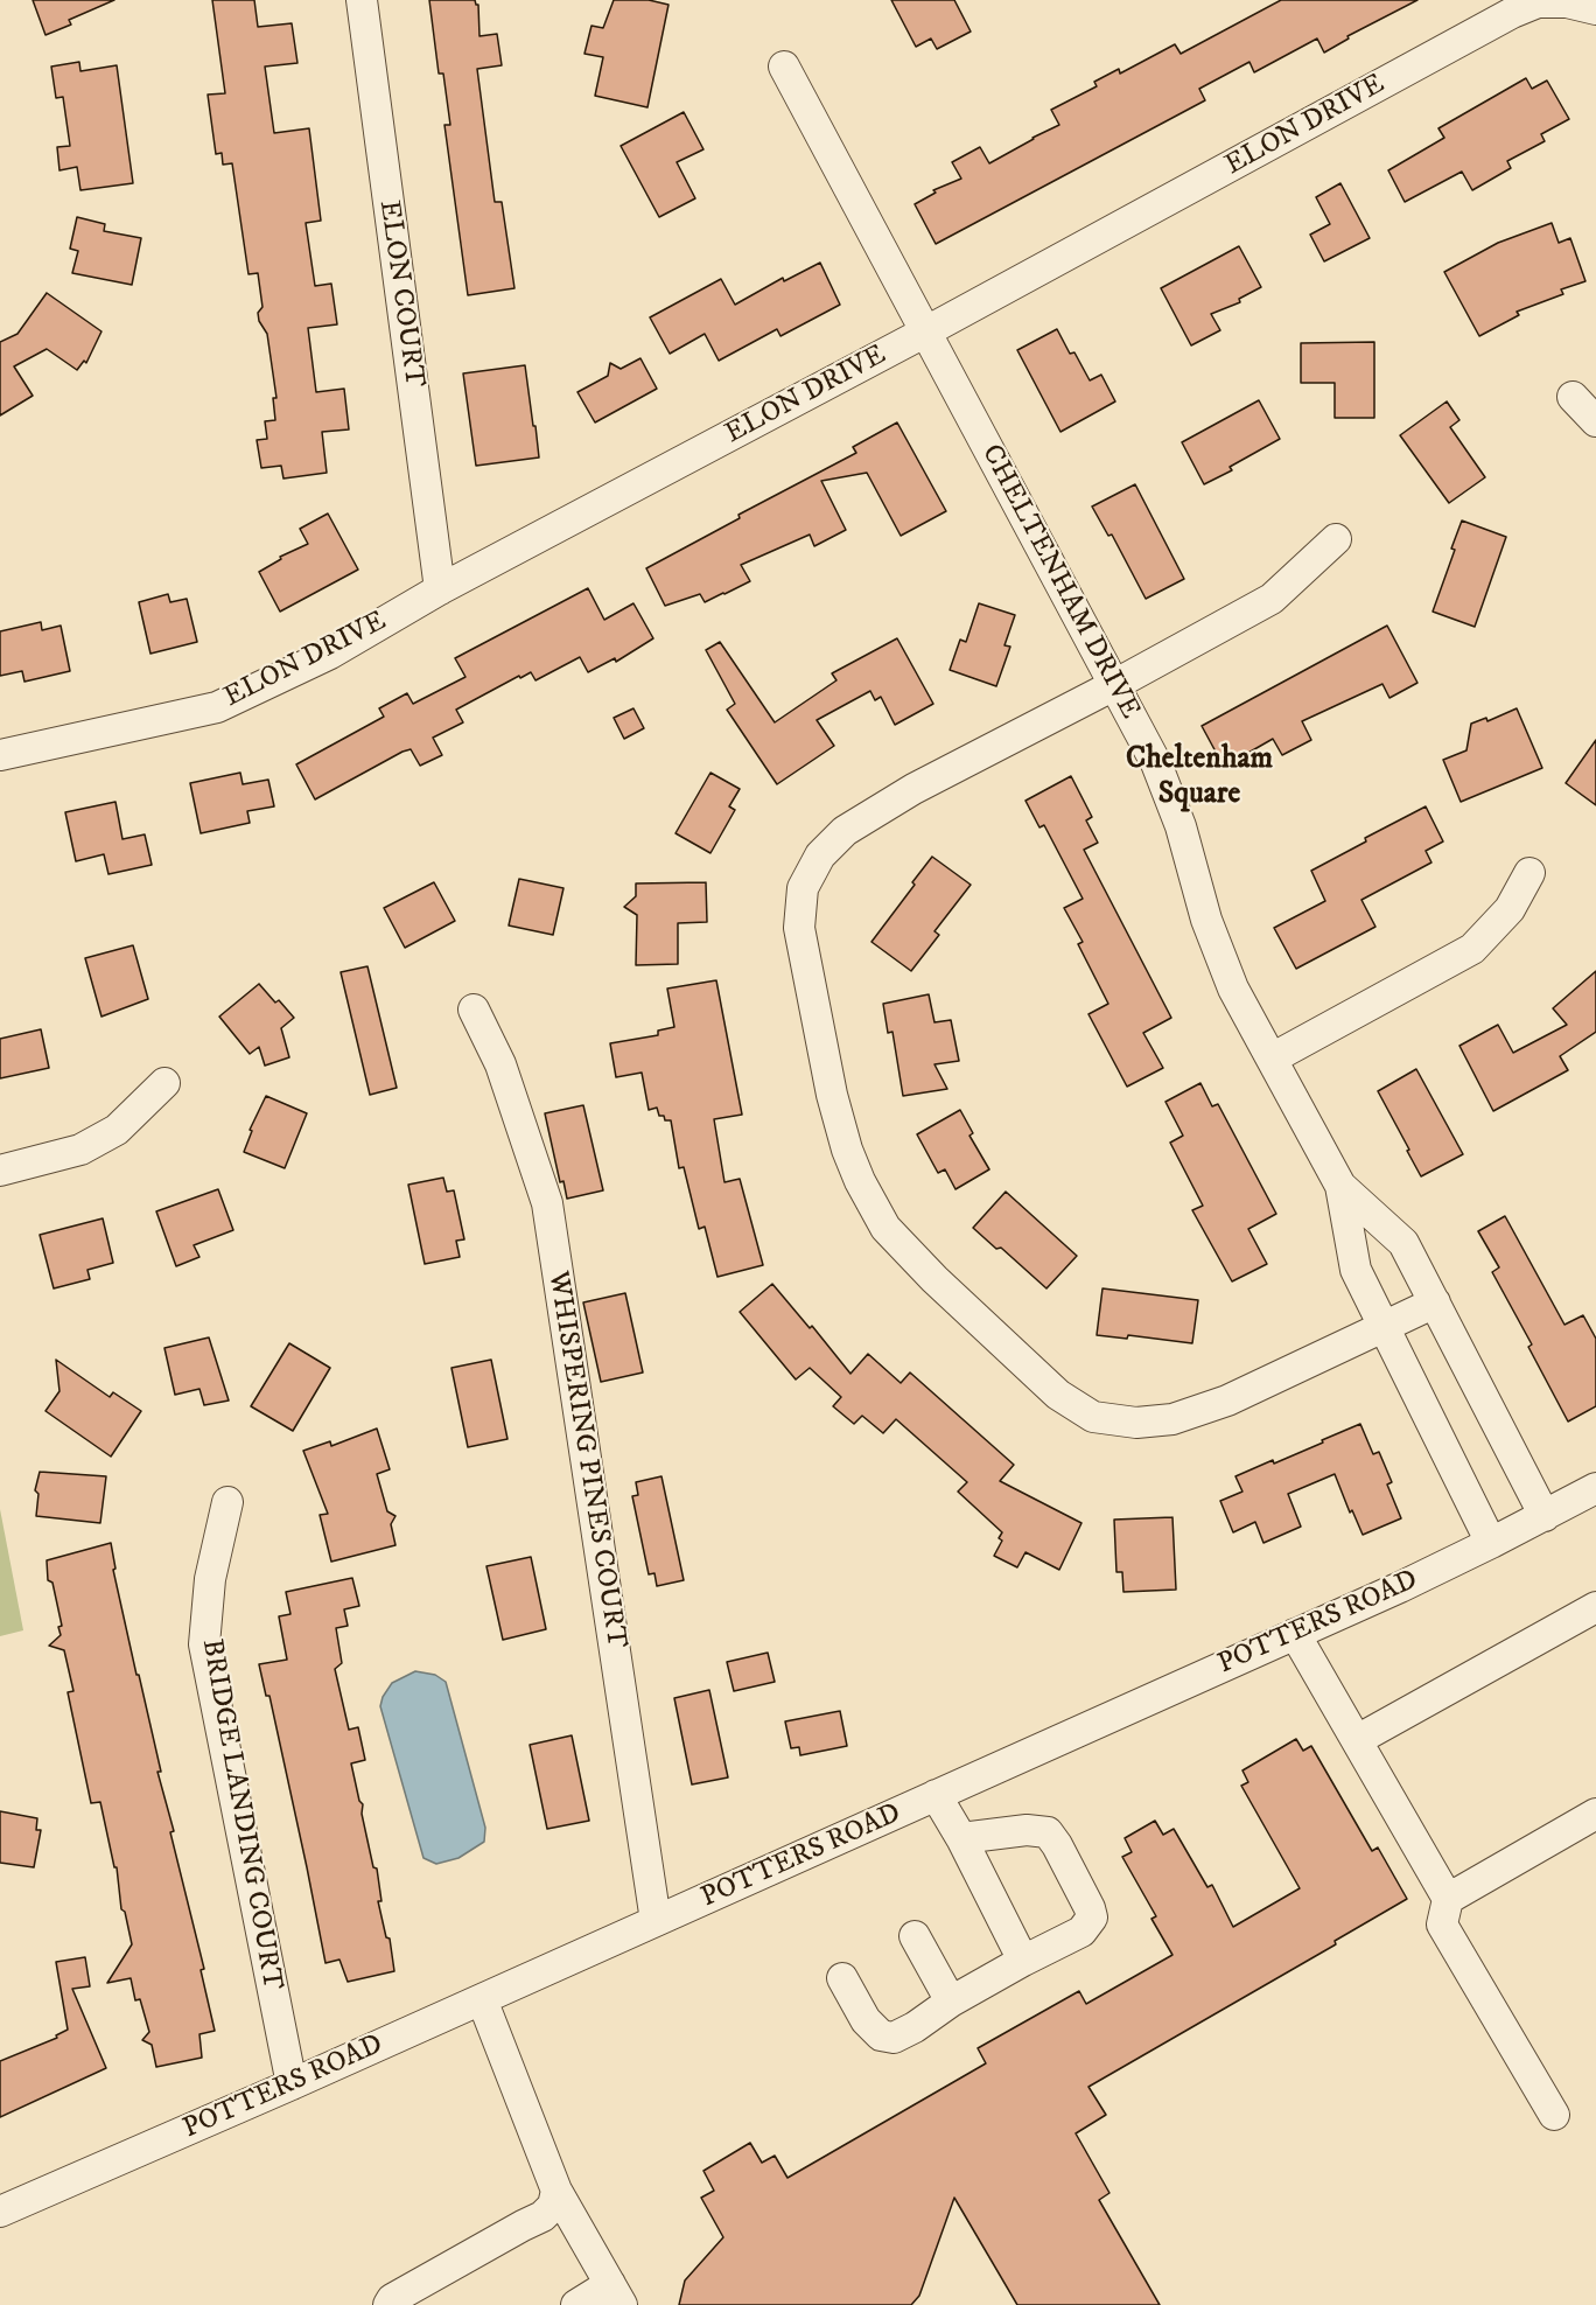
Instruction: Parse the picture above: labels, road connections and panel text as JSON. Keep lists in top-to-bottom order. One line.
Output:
{"streets":{"street":["ELON DRIVE","ELON COURT","CHELTENHAM DRIVE","WHISPERING PINES COURT","POTTERS ROAD","BRIDGE LANDING COURT"]},"crossings":[["ELON DRIVE","ELON COURT"],["ELON DRIVE","CHELTENHAM DRIVE"],["CHELTENHAM DRIVE","POTTERS ROAD"],["WHISPERING PINES COURT","POTTERS ROAD"],["POTTERS ROAD","BRIDGE LANDING COURT"]],"districts":["Cheltenham Square"]}
